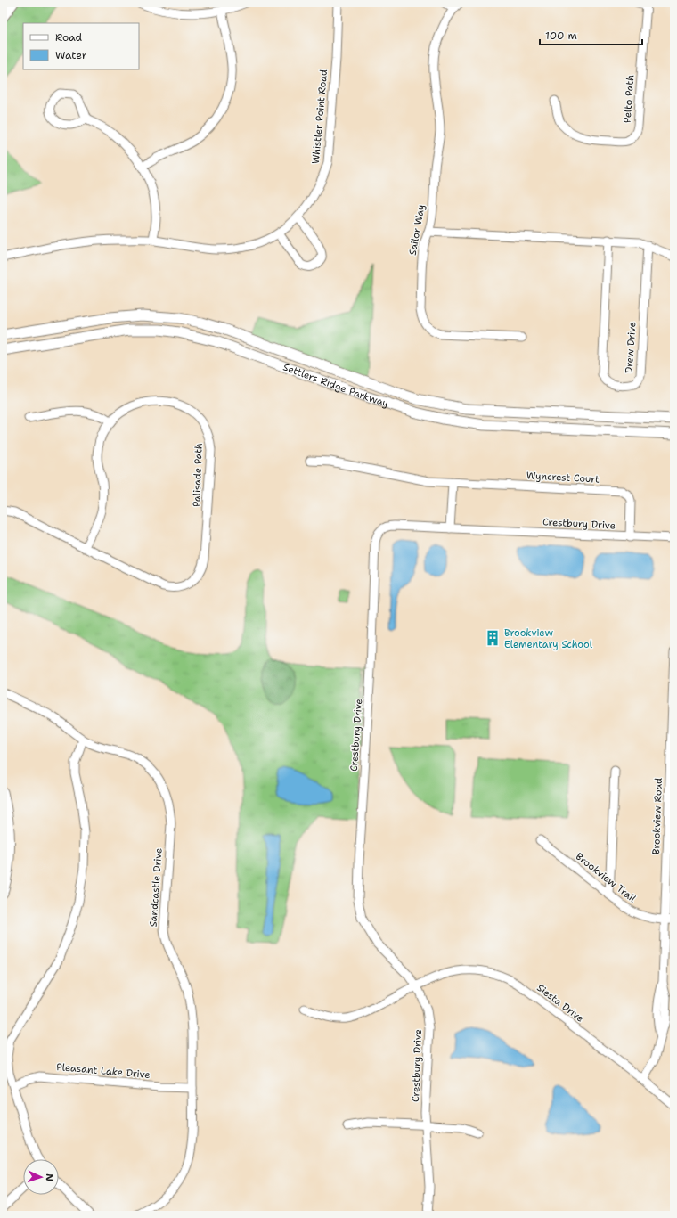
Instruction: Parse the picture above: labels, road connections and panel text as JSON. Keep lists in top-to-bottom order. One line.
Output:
{"streets":{"street":["Pelto Path","Whistler Point Road","Sailor Way","Drew Drive","Settlers Ridge Parkway","Palisade Path","Wyncrest Court","Crestbury Drive","Brookview Road","Brookview Trail","Sandcastle Drive","Siesta Drive","Pleasant Lake Drive"]},"crossings":[["Wyncrest Court","Crestbury Drive"],["Crestbury Drive","Siesta Drive"],["Brookview Road","Brookview Trail"],["Brookview Road","Siesta Drive"],["Sandcastle Drive","Pleasant Lake Drive"]],"places":{"building":["Brookview Elementary School"]},"legend":["Road","Water"],"scale_bar":"100 m","north":"right"}
